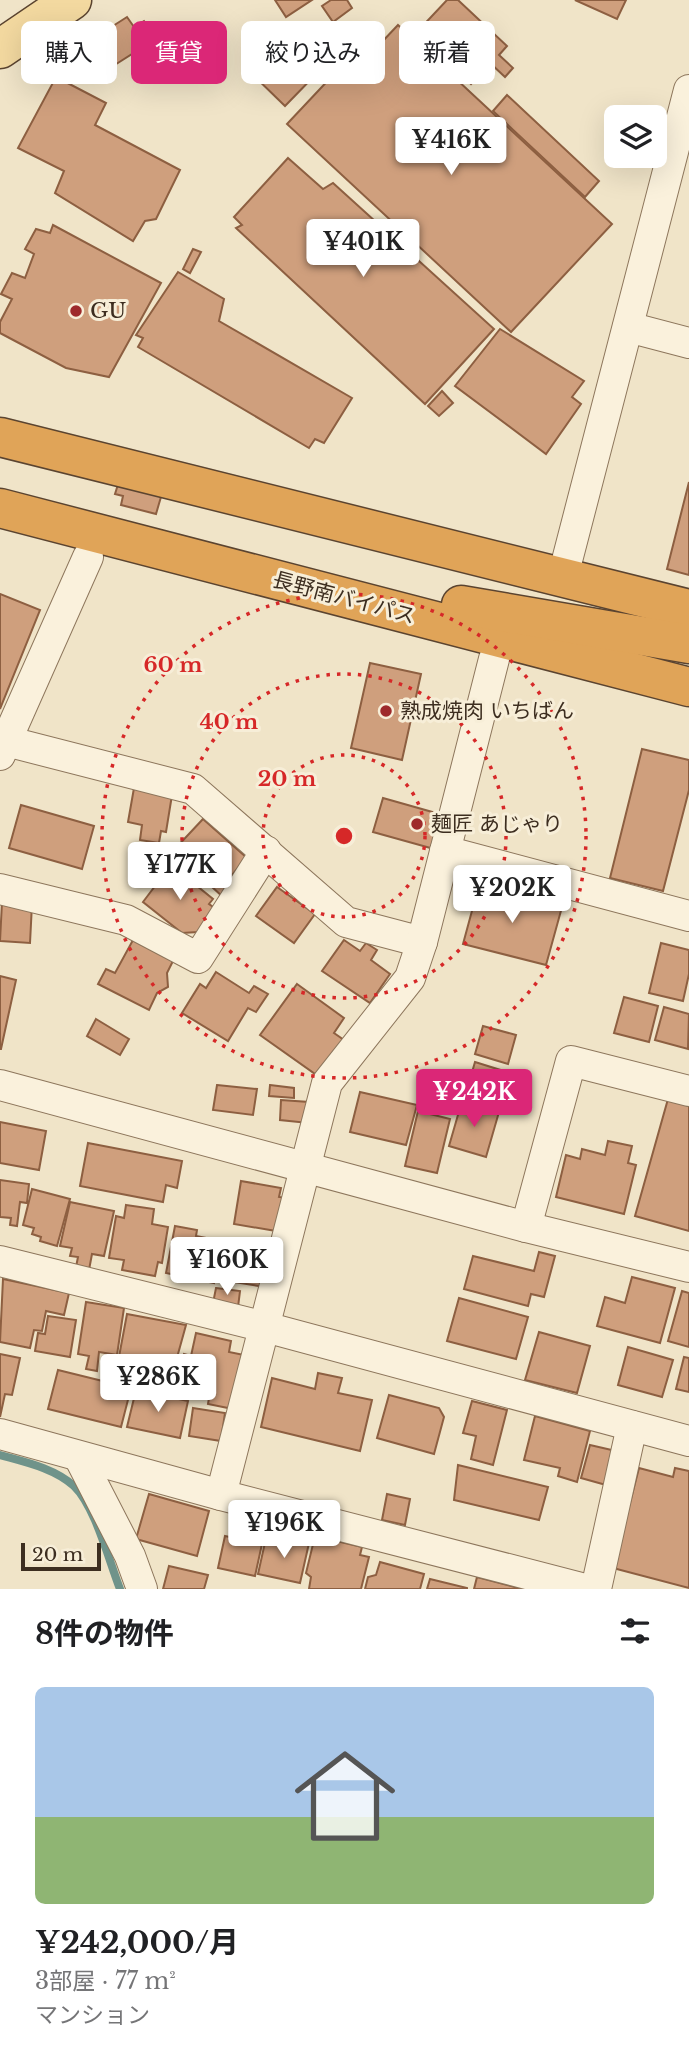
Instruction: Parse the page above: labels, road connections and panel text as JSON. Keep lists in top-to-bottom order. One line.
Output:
{"streets":{"highway":["長野南バイパス"]},"places":["GU","熟成焼肉 いちばん","麺匠 あじゃり"],"scale_bar":"20 m","page":{"chip":["購入","賃貸","絞り込み","新着"],"price":["¥416K","¥401K","¥177K","¥202K","¥242K","¥160K","¥286K","¥196K"],"scale":"20 m","heading":"8件の物件","list":[{"name":"¥242,000/月","note":"3部屋 · 77 m² · マンション"}]},"rings":["60 m","40 m","20 m"]}
